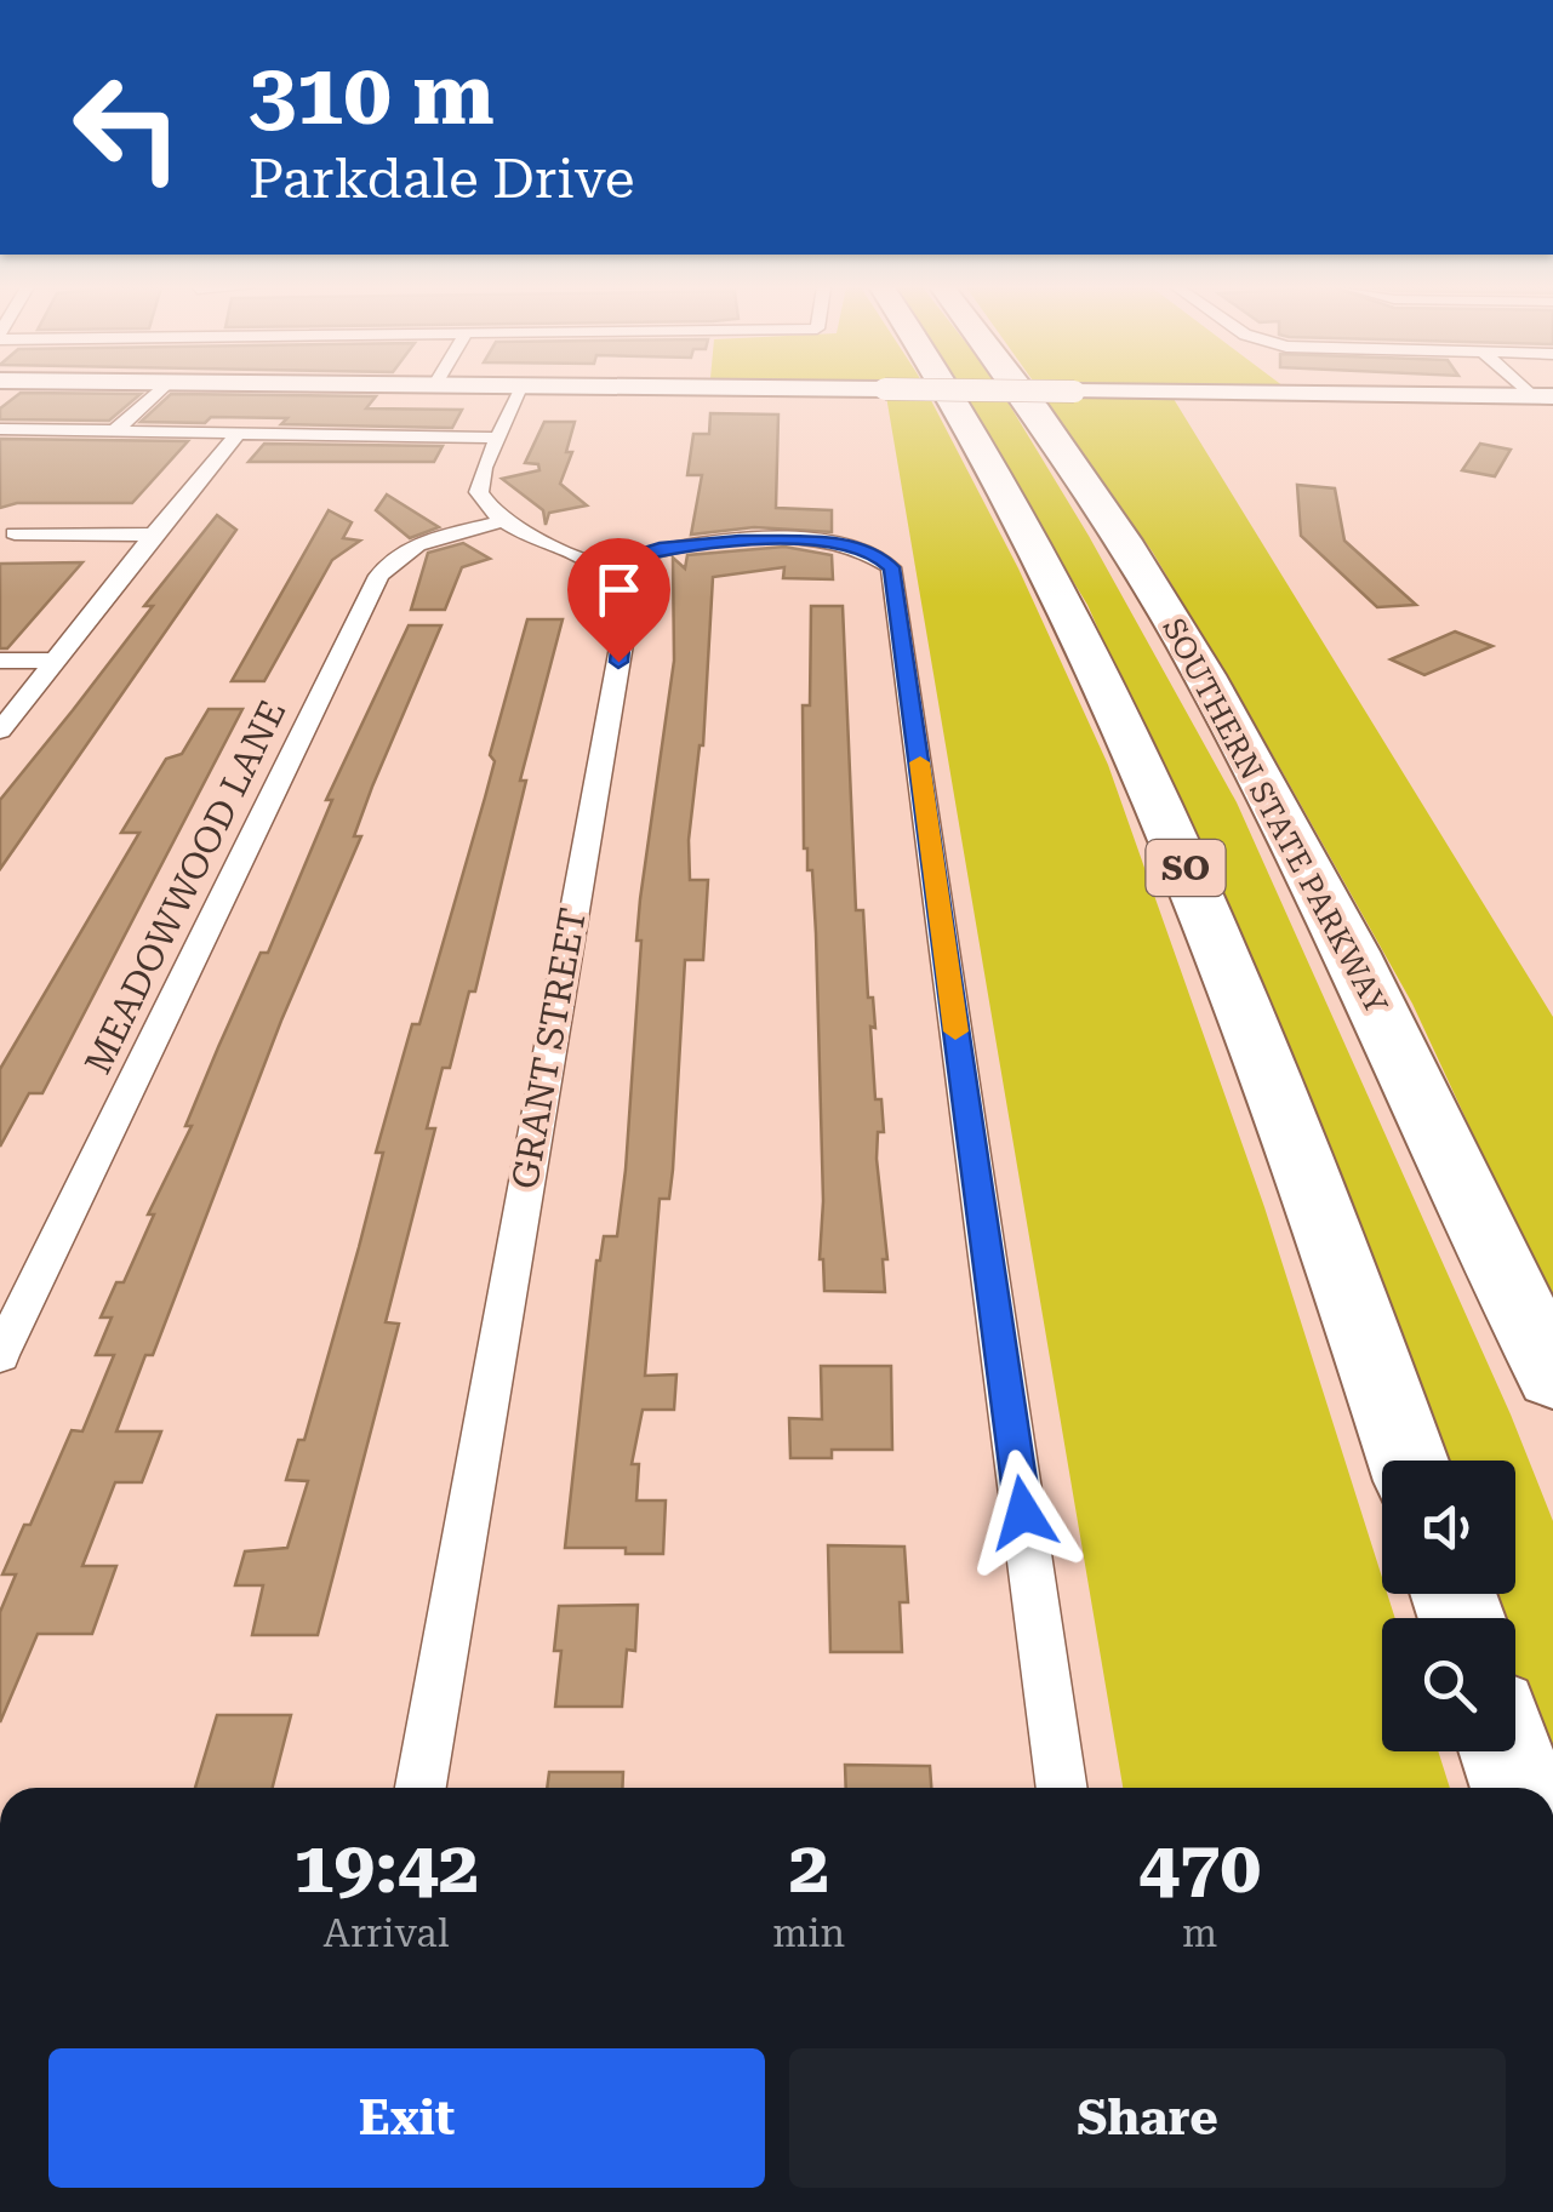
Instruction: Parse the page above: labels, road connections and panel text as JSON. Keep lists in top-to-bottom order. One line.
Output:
{"streets":{"highway":["SOUTHERN STATE PARKWAY","SO"],"street":["MEADOWWOOD LANE","GRANT STREET"]},"page":{"turn":["310 m","Parkdale Drive"],"eta":["19:42","Arrival","2","min","470","m"],"buttons":["Exit","Share"]}}
